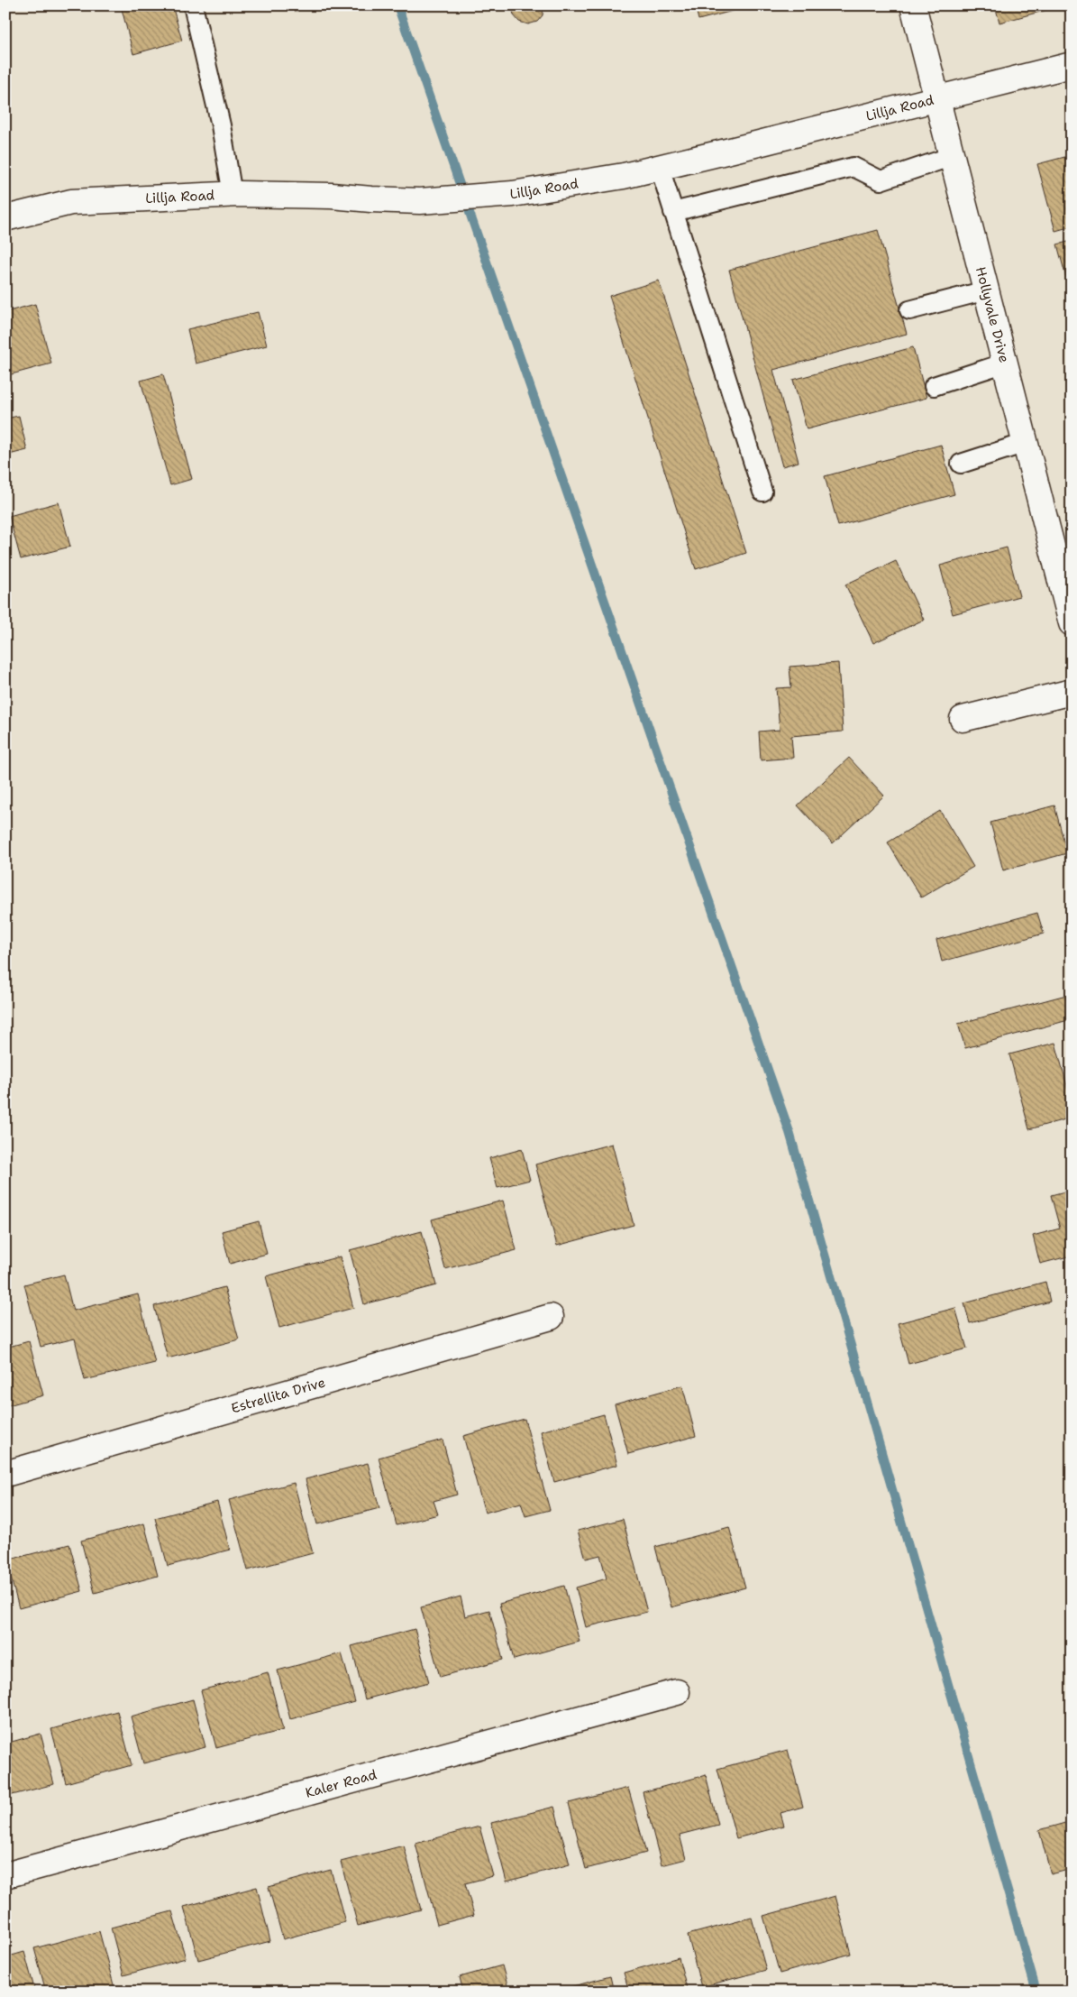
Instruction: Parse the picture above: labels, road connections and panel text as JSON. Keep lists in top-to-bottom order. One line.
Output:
{"streets":{"street":["Lillja Road","Hollyvale Drive","Estrellita Drive","Kaler Road"]},"crossings":[["Lillja Road","Hollyvale Drive"]]}
